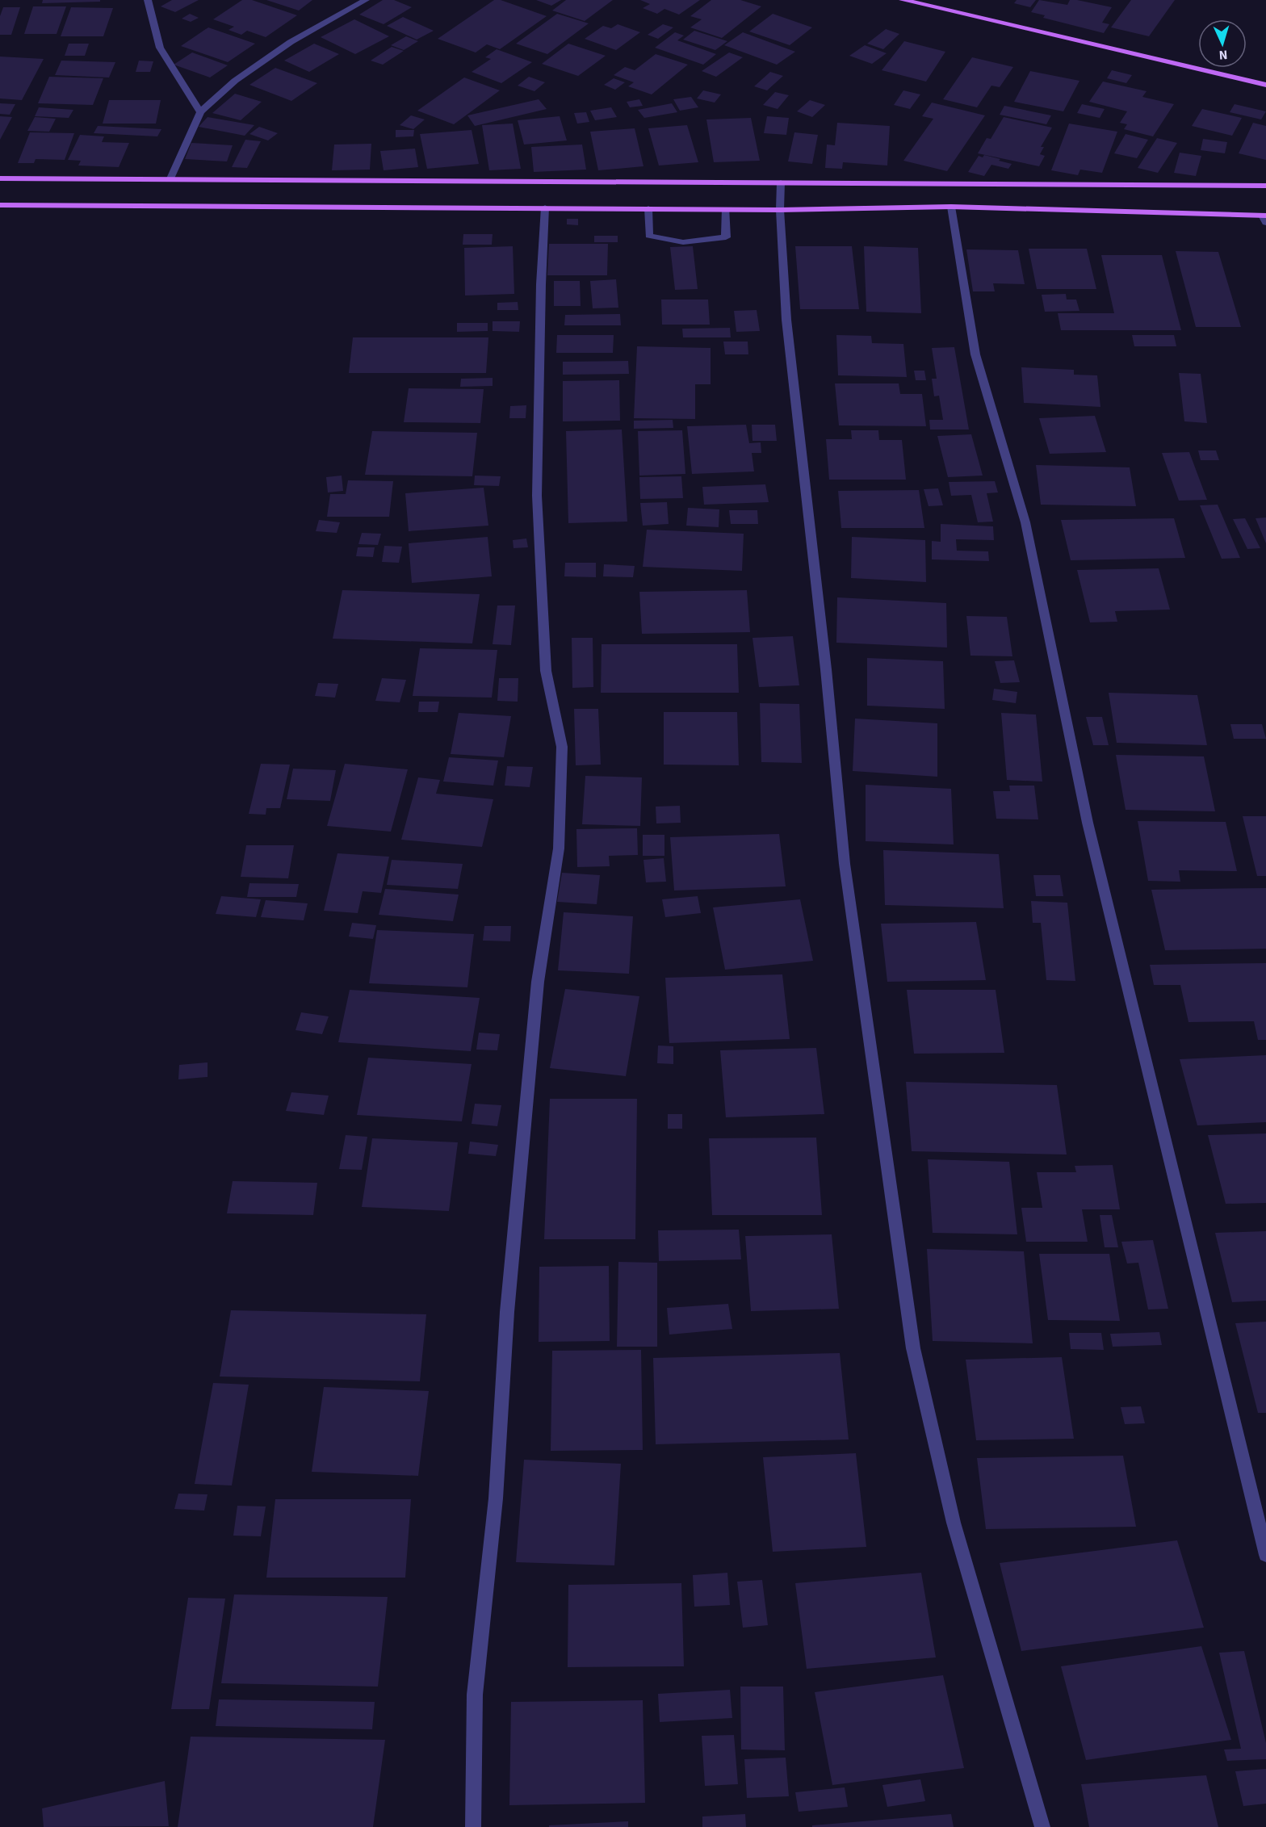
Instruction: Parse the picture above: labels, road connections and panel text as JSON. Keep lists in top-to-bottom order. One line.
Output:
{"north":"bottom"}
